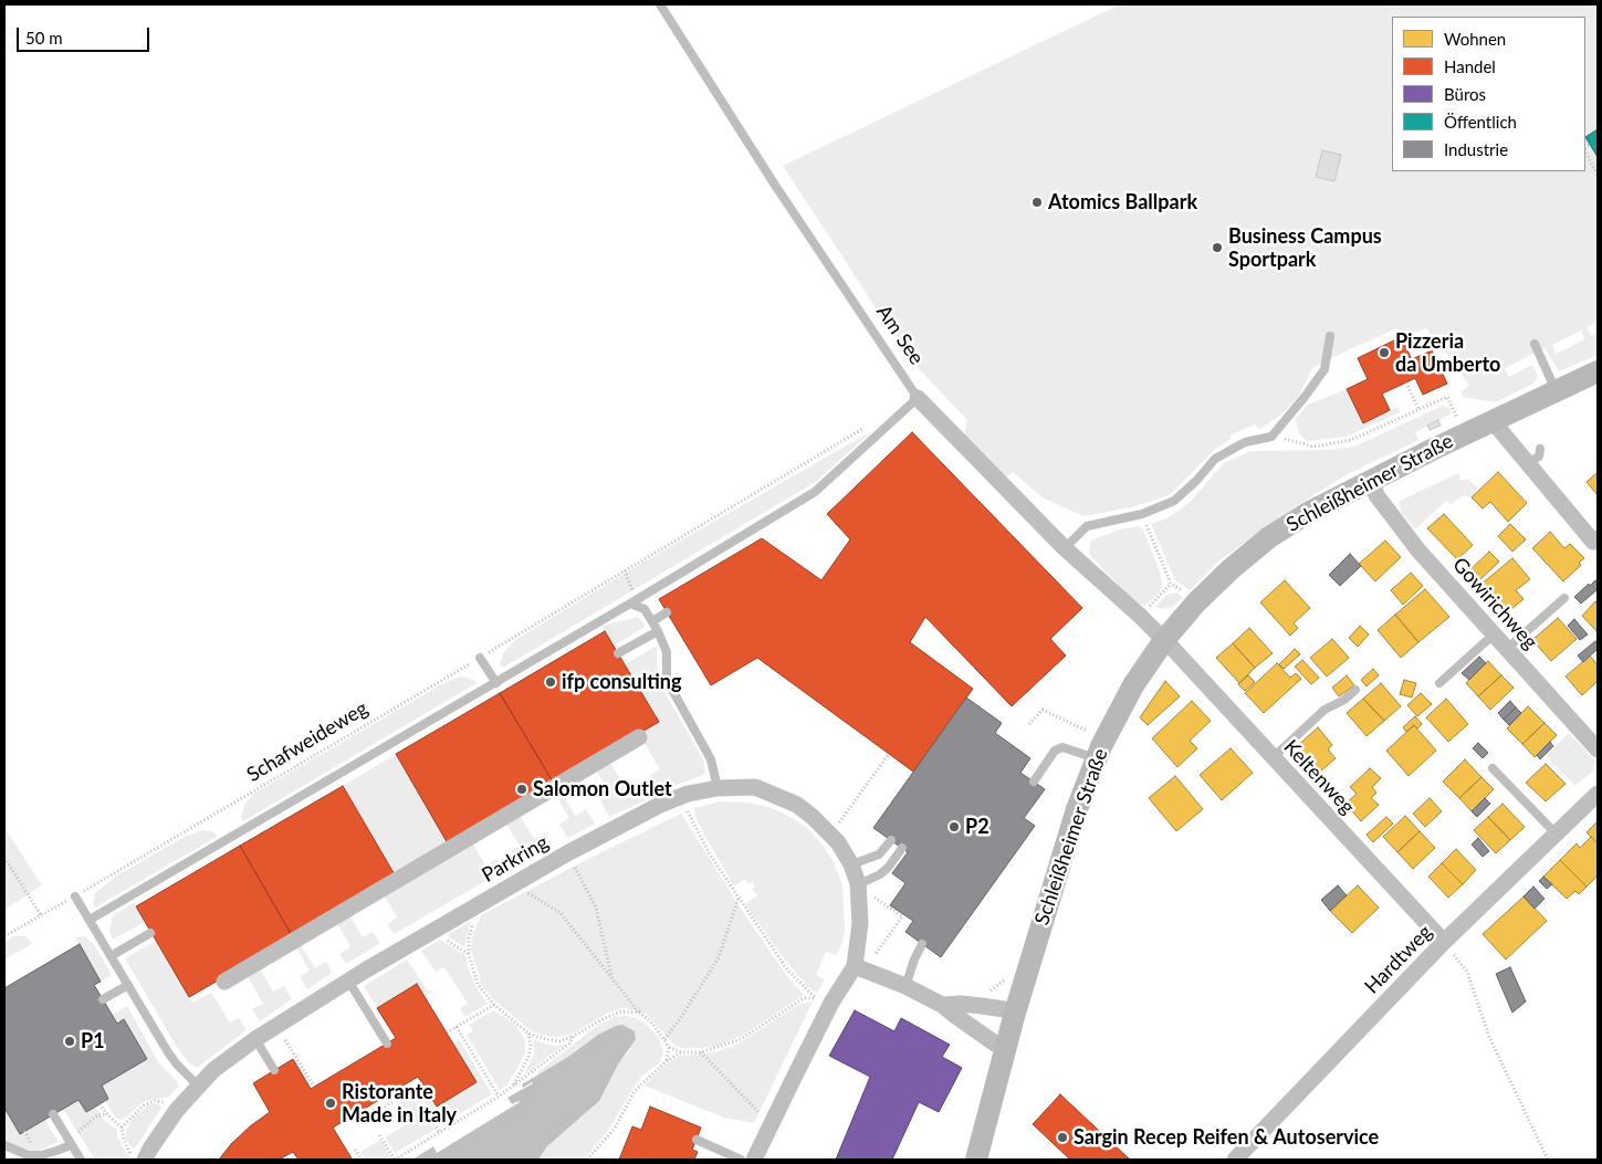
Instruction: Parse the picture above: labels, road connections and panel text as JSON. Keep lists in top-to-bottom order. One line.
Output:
{"streets":{"street":["Am See","Schleißheimer Straße","Gowirichweg","Keltenweg","Parkring","Hardtweg"],"path":["Schafweideweg"]},"crossings":[["Am See","Schleißheimer Straße"],["Am See","Keltenweg"],["Schleißheimer Straße","Gowirichweg"],["Schleißheimer Straße","Keltenweg"],["Keltenweg","Hardtweg"]],"places":["Atomics Ballpark","Business Campus Sportpark","Pizzeria da Umberto","ifp consulting","Salomon Outlet","P2","P1","Ristorante Made in Italy","Sargin Recep Reifen & Autoservice"],"legend":["Wohnen","Handel","Büros","Öffentlich","Industrie"],"scale_bar":"50 m"}
